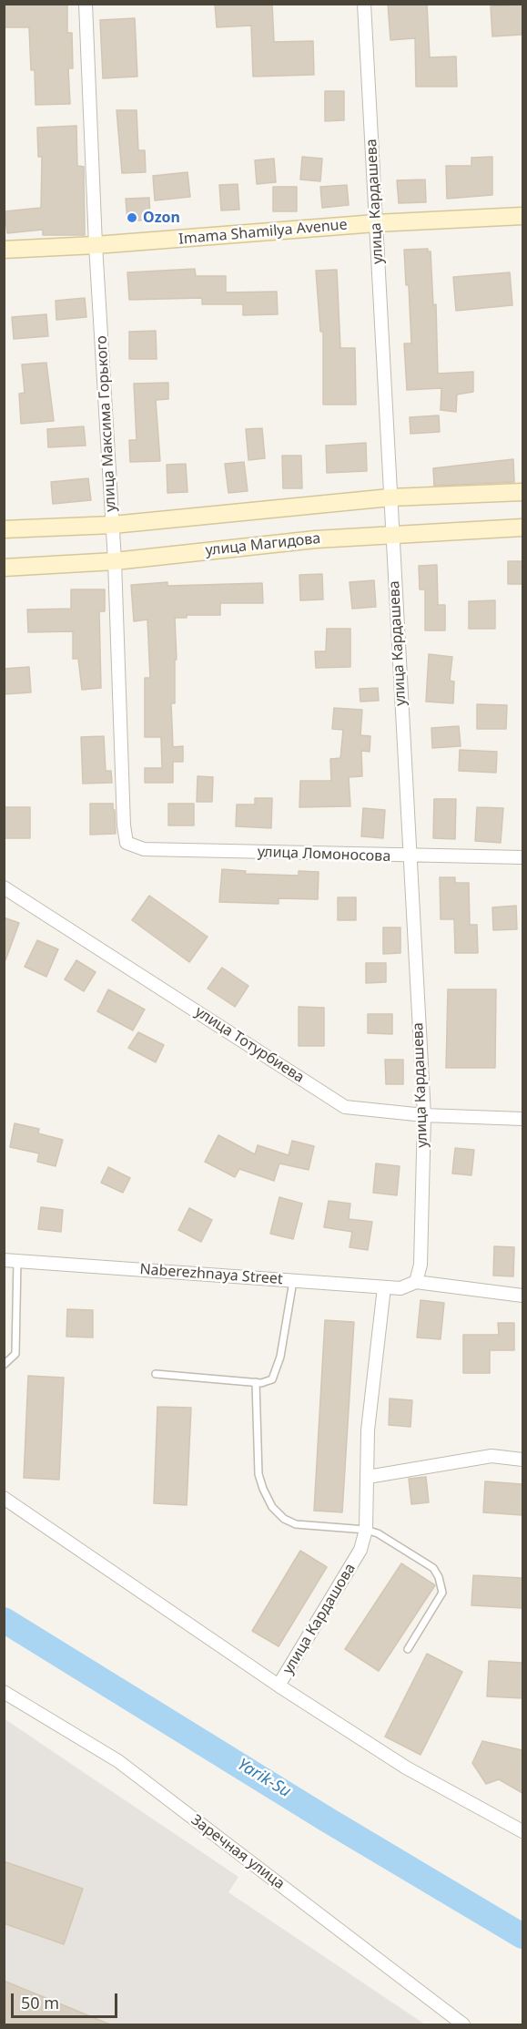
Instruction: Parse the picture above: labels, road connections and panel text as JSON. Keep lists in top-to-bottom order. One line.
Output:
{"streets":{"main road":["Imama Shamilya Avenue","улица Магидова"],"street":["улица Кардашева","улица Максима Горького","улица Ломоносова","улица Тотурбиева","Naberezhnaya Street","улица Кардашова","Заречная улица"]},"crossings":[["улица Кардашева","Imama Shamilya Avenue"],["улица Кардашева","улица Магидова"],["улица Кардашева","улица Ломоносова"],["улица Кардашева","улица Тотурбиева"],["улица Кардашева","Naberezhnaya Street"],["Imama Shamilya Avenue","улица Максима Горького"],["улица Максима Горького","улица Магидова"],["улица Максима Горького","улица Ломоносова"],["Naberezhnaya Street","улица Кардашова"]],"water":["Yarik-Su"],"places":["Ozon"],"scale_bar":"50 m"}
